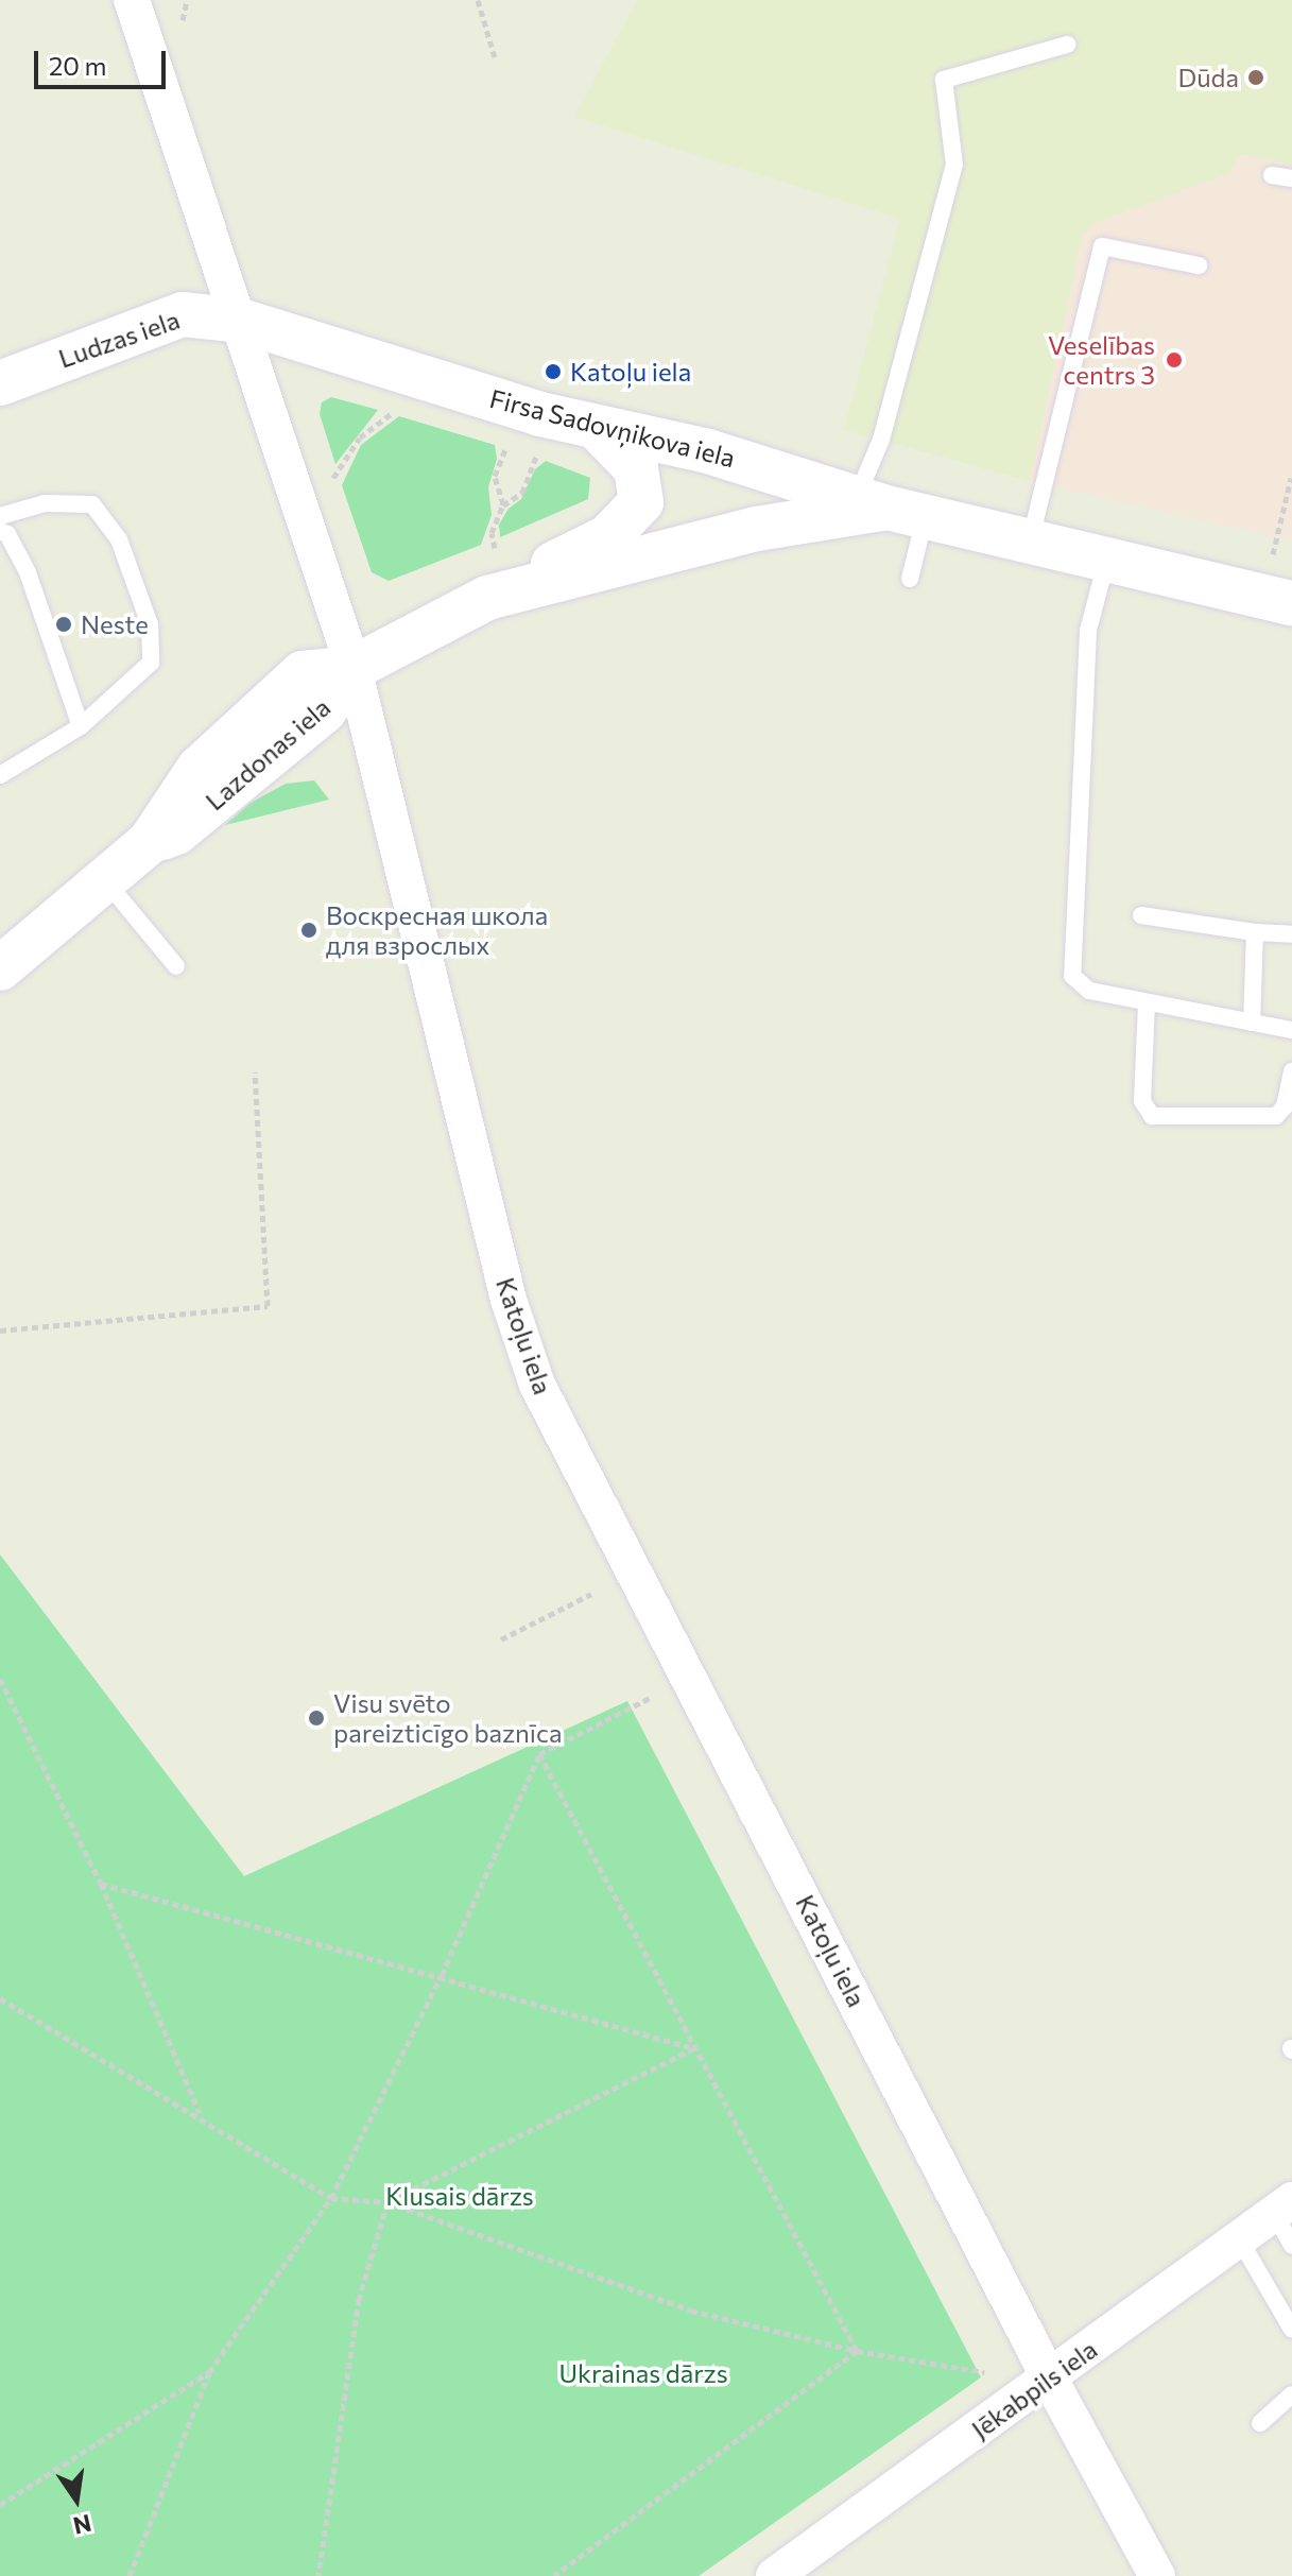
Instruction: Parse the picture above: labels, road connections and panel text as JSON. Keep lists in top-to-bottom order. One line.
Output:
{"streets":{"street":["Ludzas iela","Firsa Sadovņikova iela","Lazdonas iela","Katoļu iela","Jēkabpils iela"]},"crossings":[["Ludzas iela","Firsa Sadovņikova iela"],["Ludzas iela","Katoļu iela"],["Firsa Sadovņikova iela","Lazdonas iela"],["Firsa Sadovņikova iela","Katoļu iela"],["Lazdonas iela","Katoļu iela"],["Katoļu iela","Jēkabpils iela"]],"parks":["Klusais dārzs","Ukrainas dārzs"],"places":["Dūda","Veselības centrs 3","Katoļu iela","Neste","Воскресная школа для взрослых","Visu svēto pareizticīgo baznīca"],"scale_bar":"20 m","north":"bottom"}
